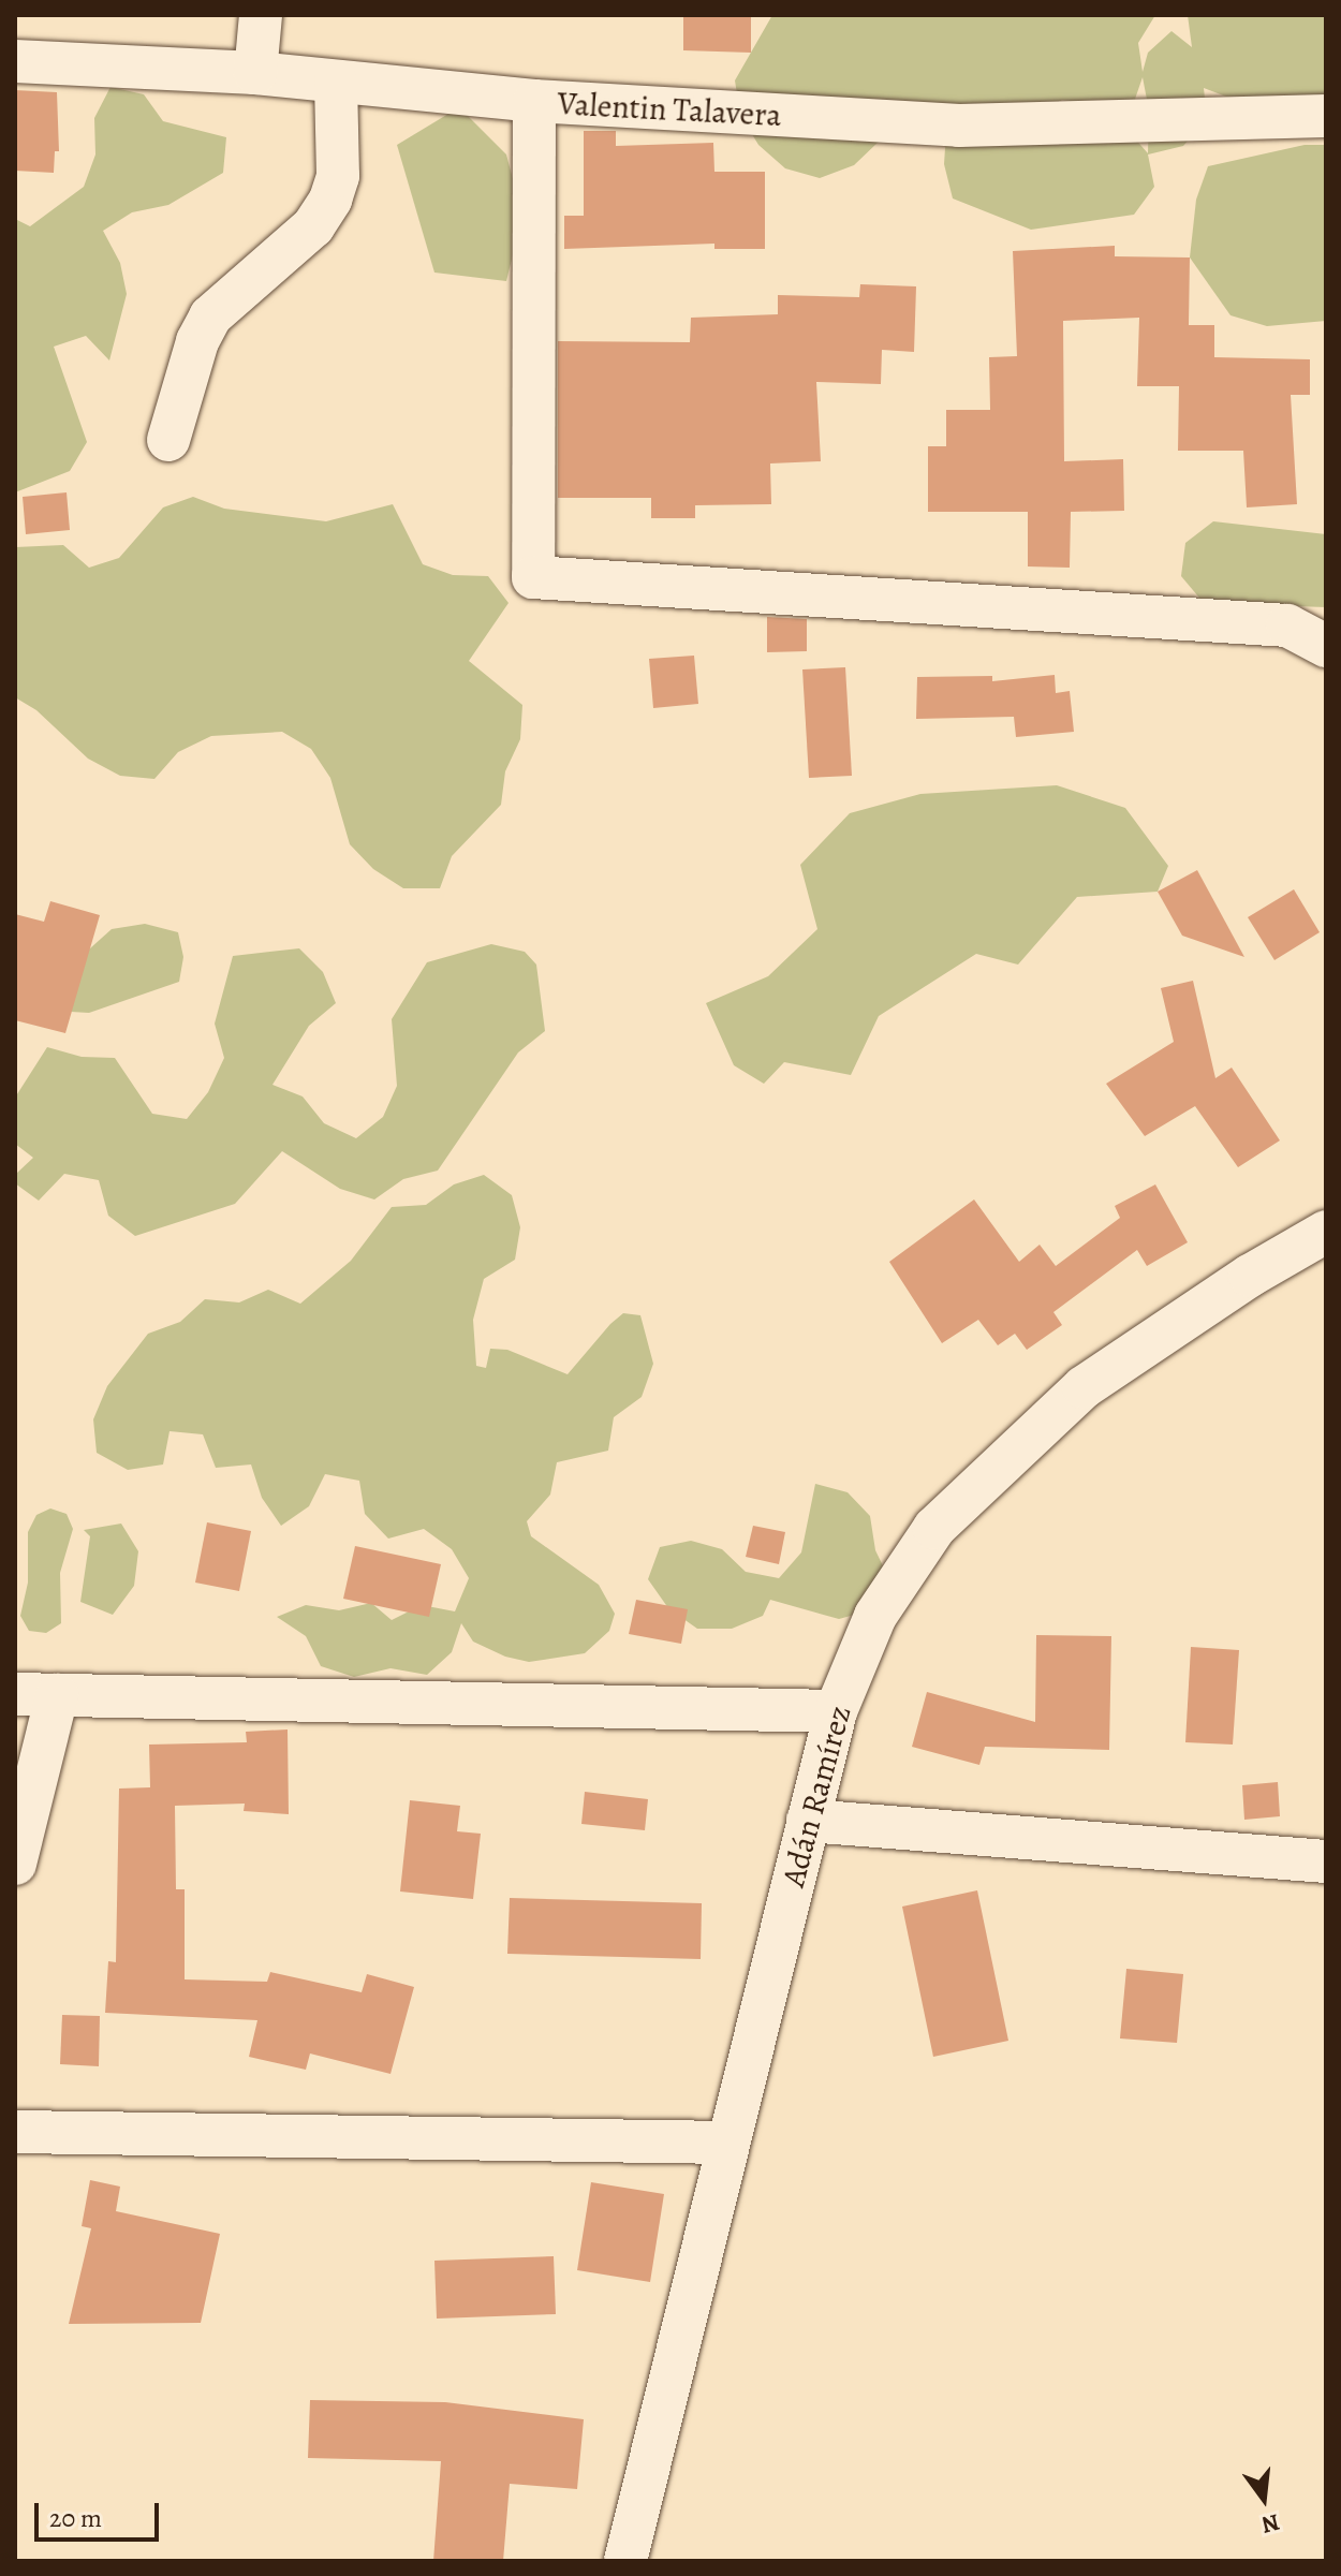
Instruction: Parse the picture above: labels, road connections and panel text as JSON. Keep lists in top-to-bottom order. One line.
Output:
{"streets":{"street":["Valentin Talavera","Adán Ramírez"]},"scale_bar":"20 m","north":"bottom"}
